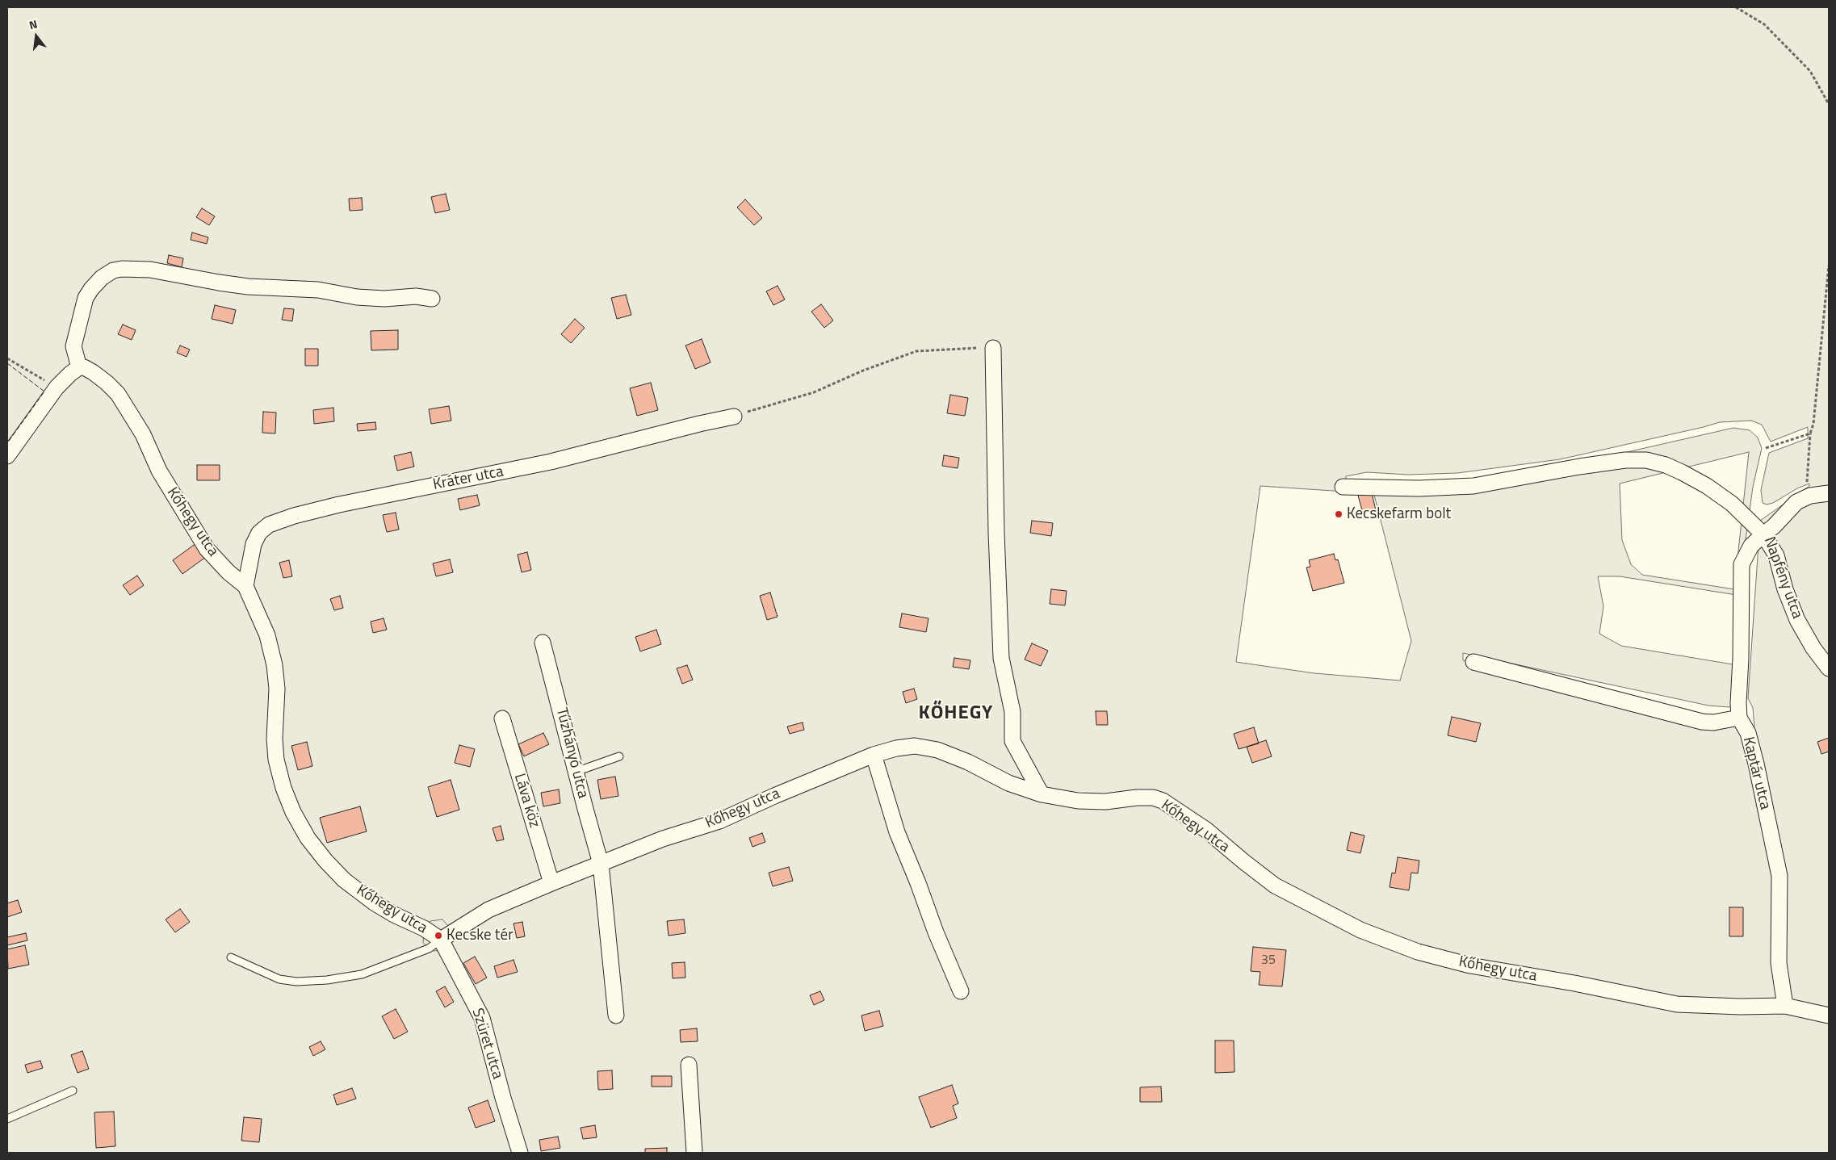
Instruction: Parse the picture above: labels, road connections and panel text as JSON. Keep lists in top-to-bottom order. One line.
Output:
{"streets":{"street":["Kráter utca","Kőhegy utca","Napfény utca","Tűzhányó utca","Kaptár utca","Láva köz","Szüret utca"]},"crossings":[["Kráter utca","Kőhegy utca"],["Kőhegy utca","Tűzhányó utca"],["Kőhegy utca","Kaptár utca"],["Kőhegy utca","Láva köz"],["Kőhegy utca","Szüret utca"]],"districts":["KŐHEGY"],"places":["Kecskefarm bolt","Kecske tér"],"house_numbers":["35"],"north":"top"}
